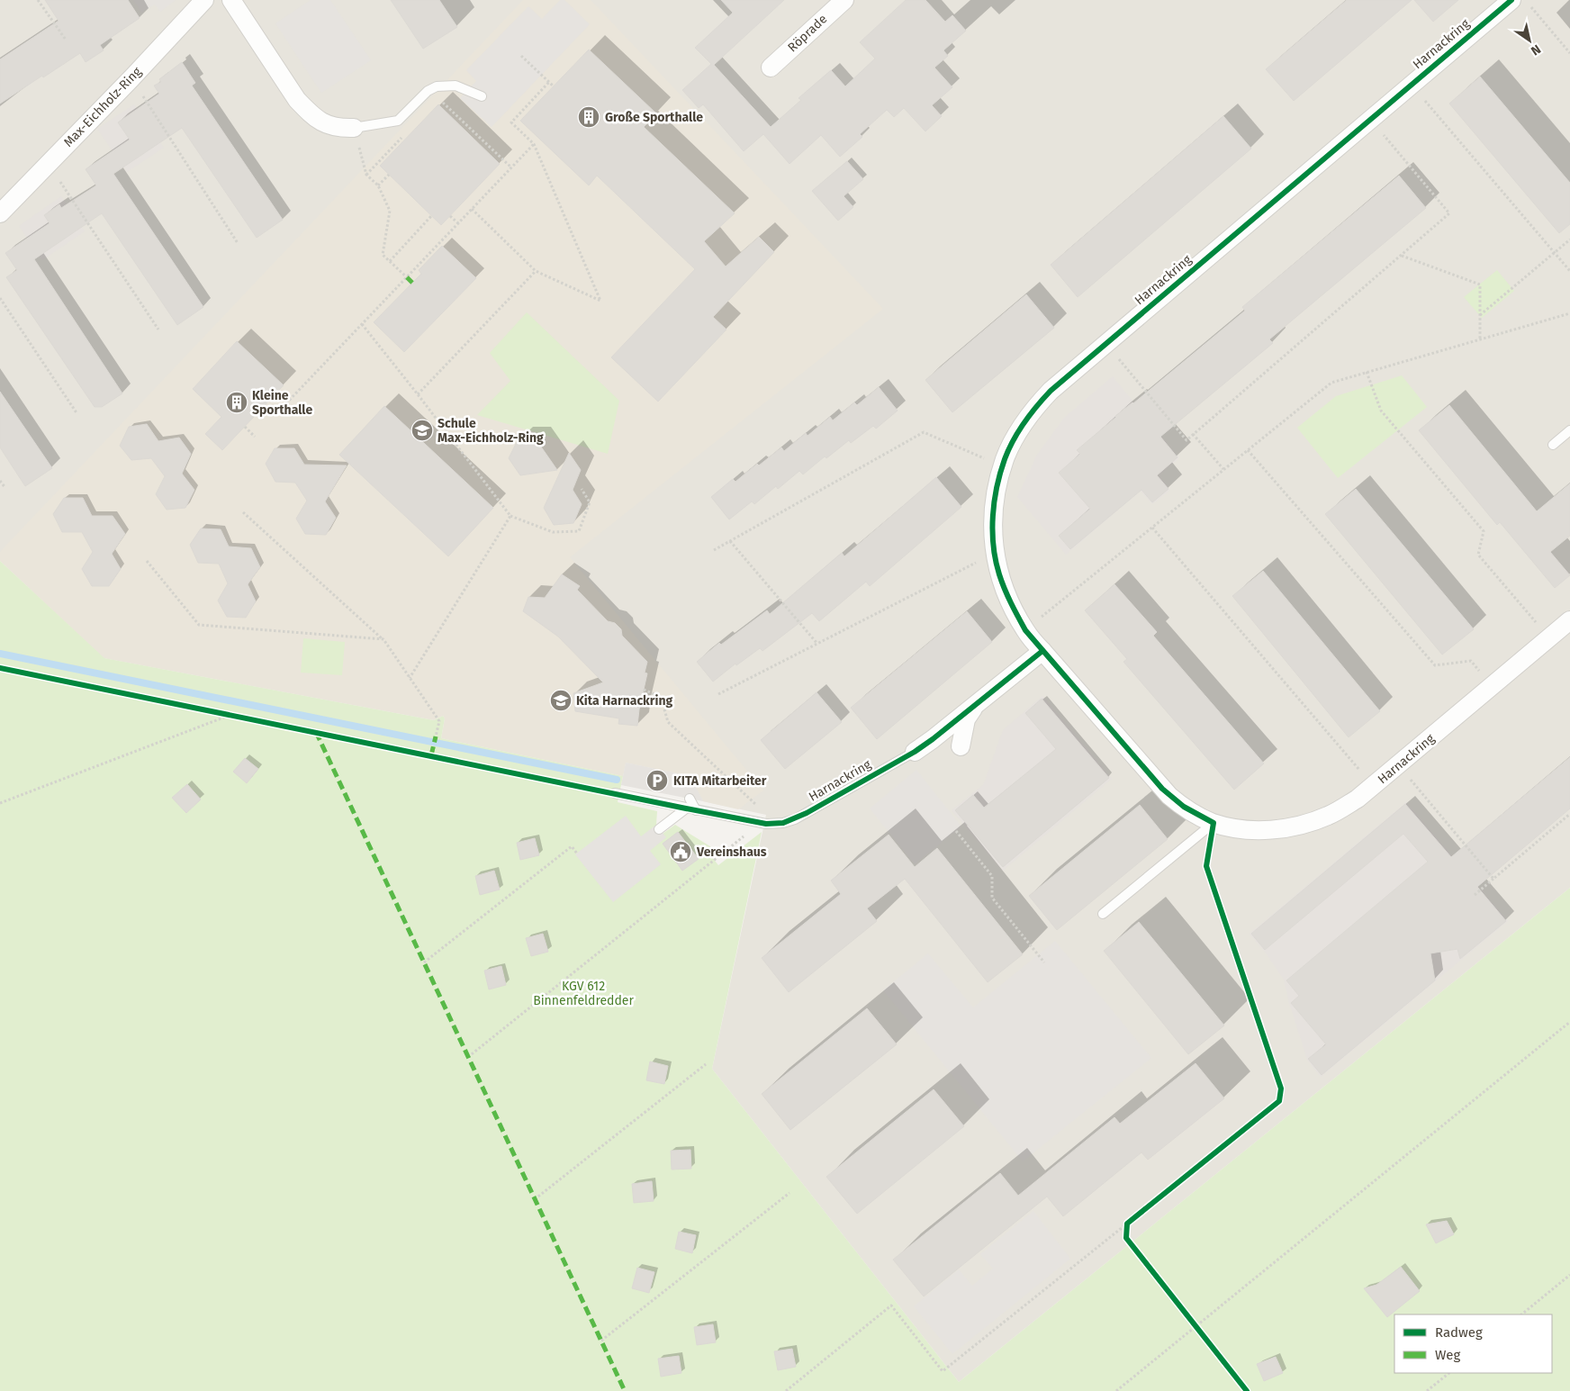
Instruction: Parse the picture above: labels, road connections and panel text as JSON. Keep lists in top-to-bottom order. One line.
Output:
{"streets":{"street":["Röprade","Harnackring","Max-Eichholz-Ring"]},"parks":["KGV 612 Binnenfeldredder"],"places":{"building":["Große Sporthalle","Kleine Sporthalle"],"school or university":["Schule Max-Eichholz-Ring","Kita Harnackring"],"parking":["KITA Mitarbeiter"],"public building":["Vereinshaus"]},"legend":["Radweg","Weg"],"north":"bottom right"}
